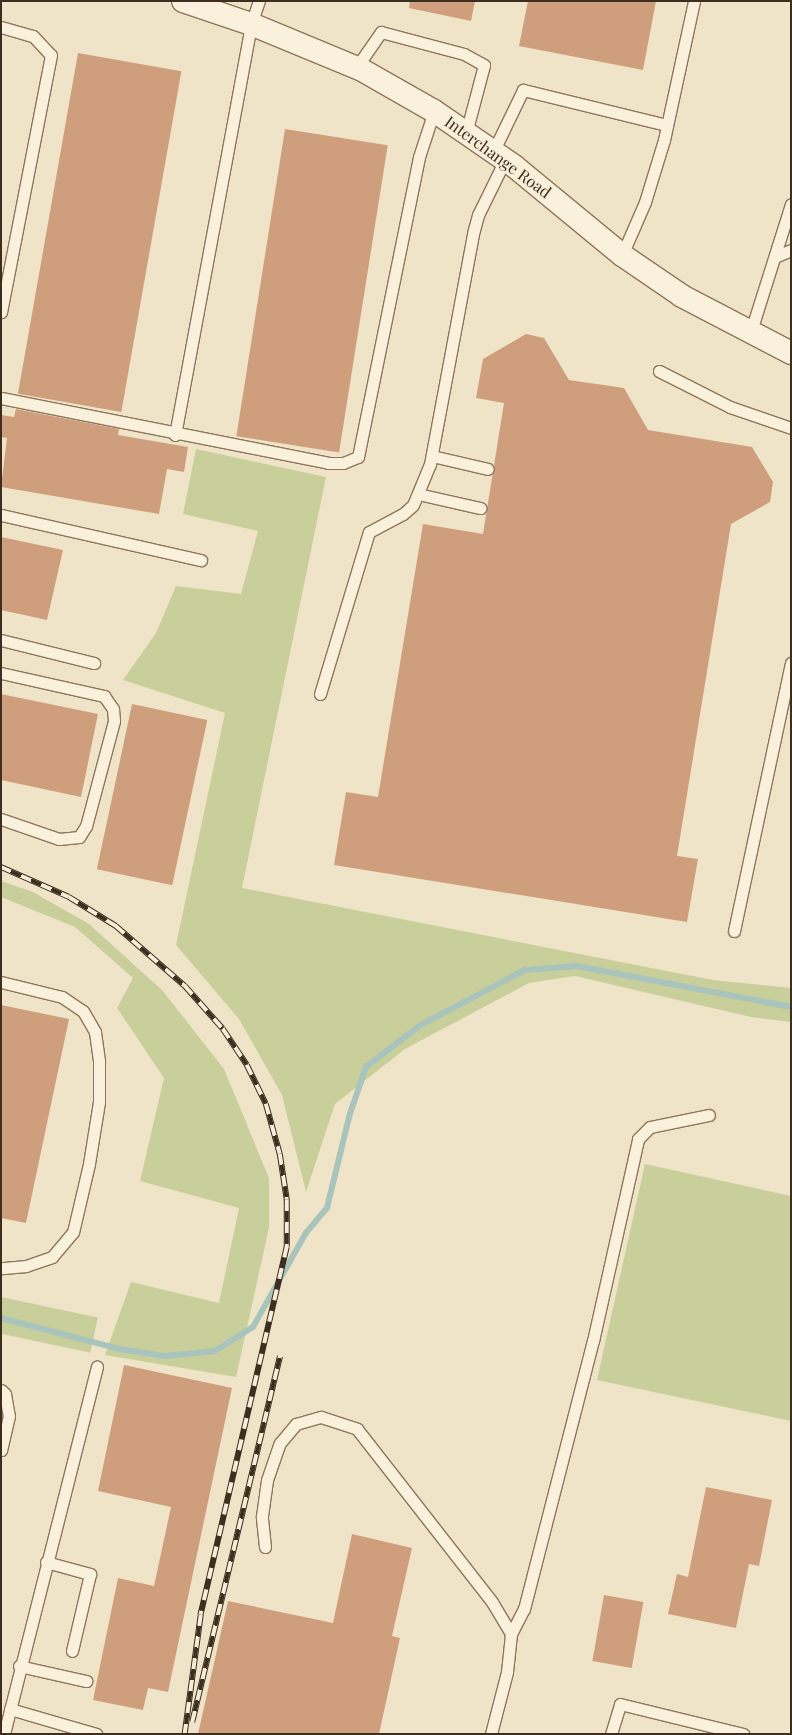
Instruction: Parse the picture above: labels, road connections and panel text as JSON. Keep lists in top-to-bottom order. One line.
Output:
{"streets":{"street":["Interchange Road"]}}
